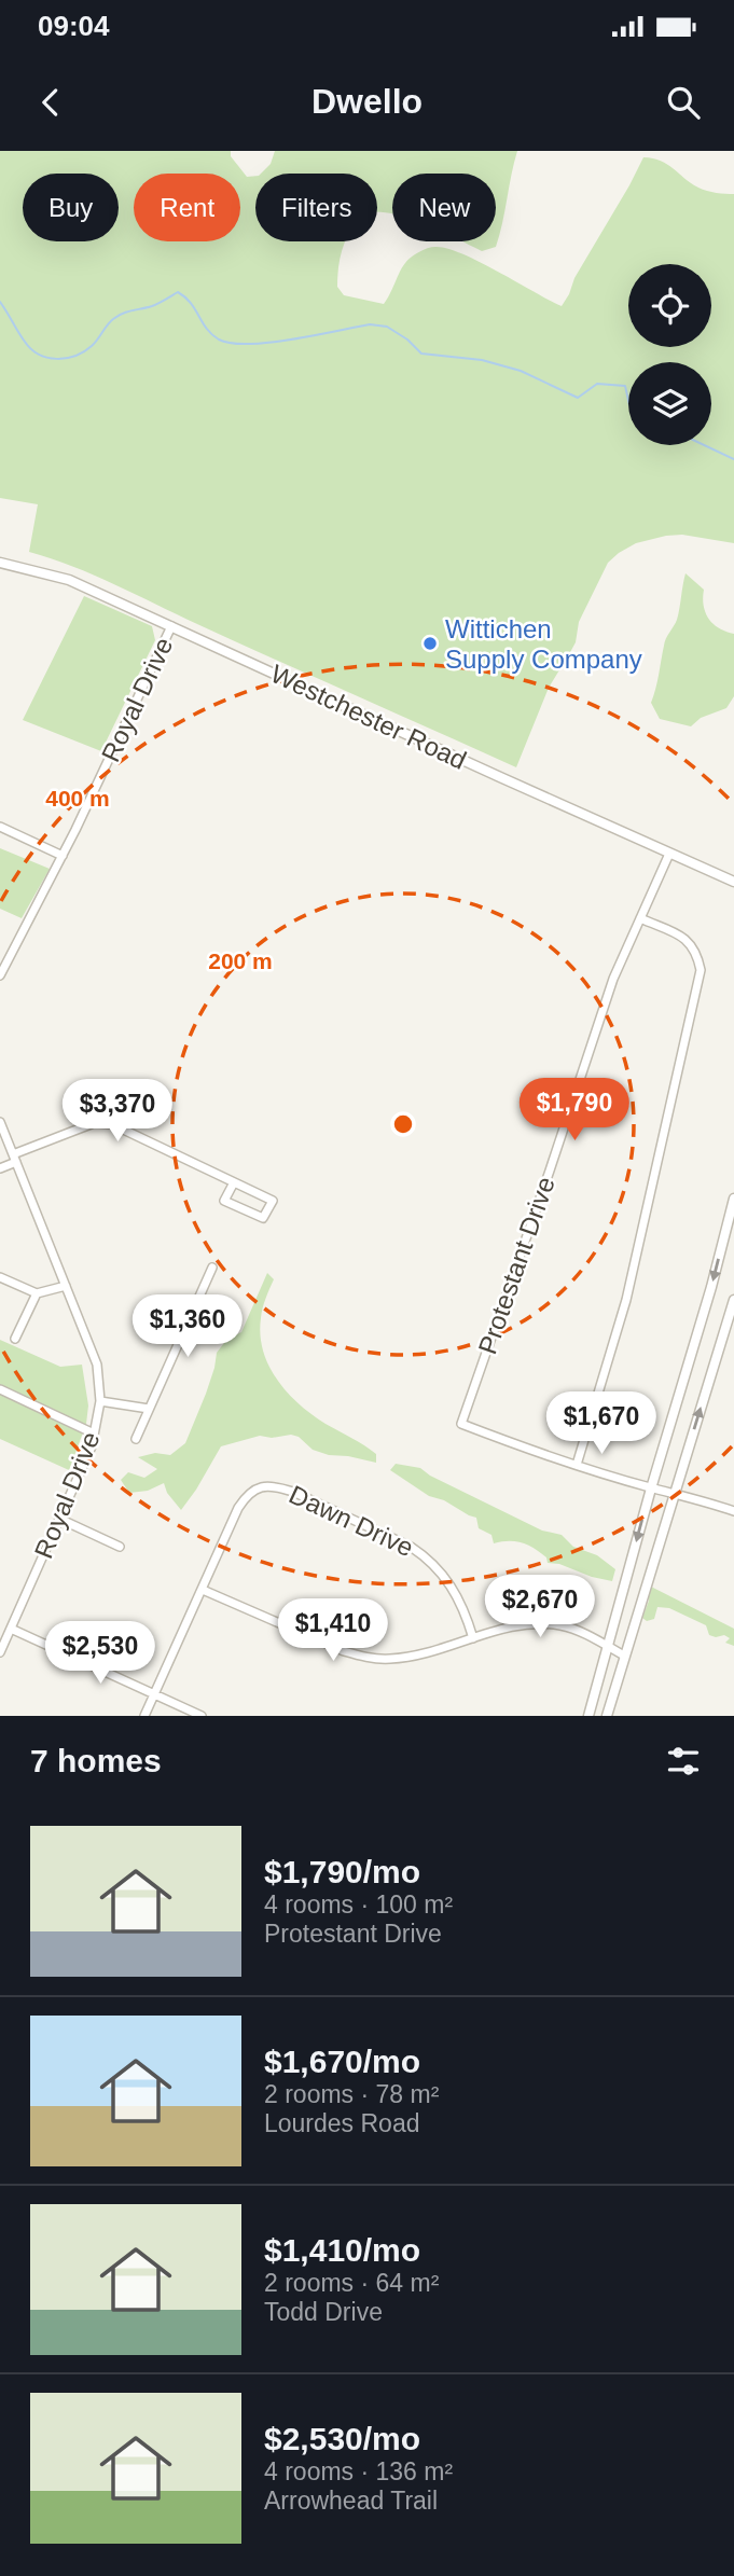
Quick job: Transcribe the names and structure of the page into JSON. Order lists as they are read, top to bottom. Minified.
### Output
{"streets":{"street":["Royal Drive","Westchester Road","Protestant Drive","Dawn Drive"]},"crossings":[["Royal Drive","Westchester Road"],["Westchester Road","Protestant Drive"]],"places":["Wittichen Supply Company"],"page":{"status":"09:04","header":"Dwello","chip":["Buy","Rent","Filters","New"],"price":["$1,790","$3,370","$1,360","$1,670","$2,670","$1,410","$2,530"],"heading":"7 homes","list":[{"name":"$1,790/mo","note":"4 rooms · 100 m² · Protestant Drive"},{"name":"$1,670/mo","note":"2 rooms · 78 m² · Lourdes Road"},{"name":"$1,410/mo","note":"2 rooms · 64 m² · Todd Drive"},{"name":"$2,530/mo","note":"4 rooms · 136 m² · Arrowhead Trail"}]},"rings":["400 m","200 m"]}
